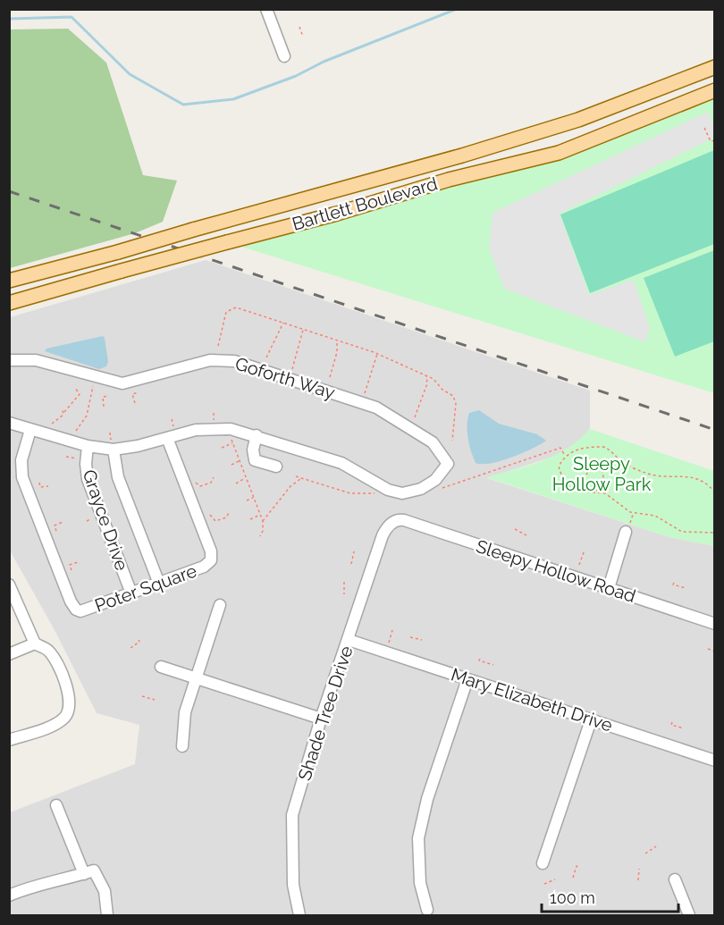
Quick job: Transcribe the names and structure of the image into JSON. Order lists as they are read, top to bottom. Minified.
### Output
{"streets":{"main road":["Bartlett Boulevard"],"street":["Goforth Way","Grayce Drive","Sleepy Hollow Road","Poter Square","Mary Elizabeth Drive","Shade Tree Drive"]},"crossings":[["Grayce Drive","Poter Square"],["Sleepy Hollow Road","Shade Tree Drive"],["Mary Elizabeth Drive","Shade Tree Drive"]],"parks":["Sleepy Hollow Park"],"scale_bar":"100 m"}
